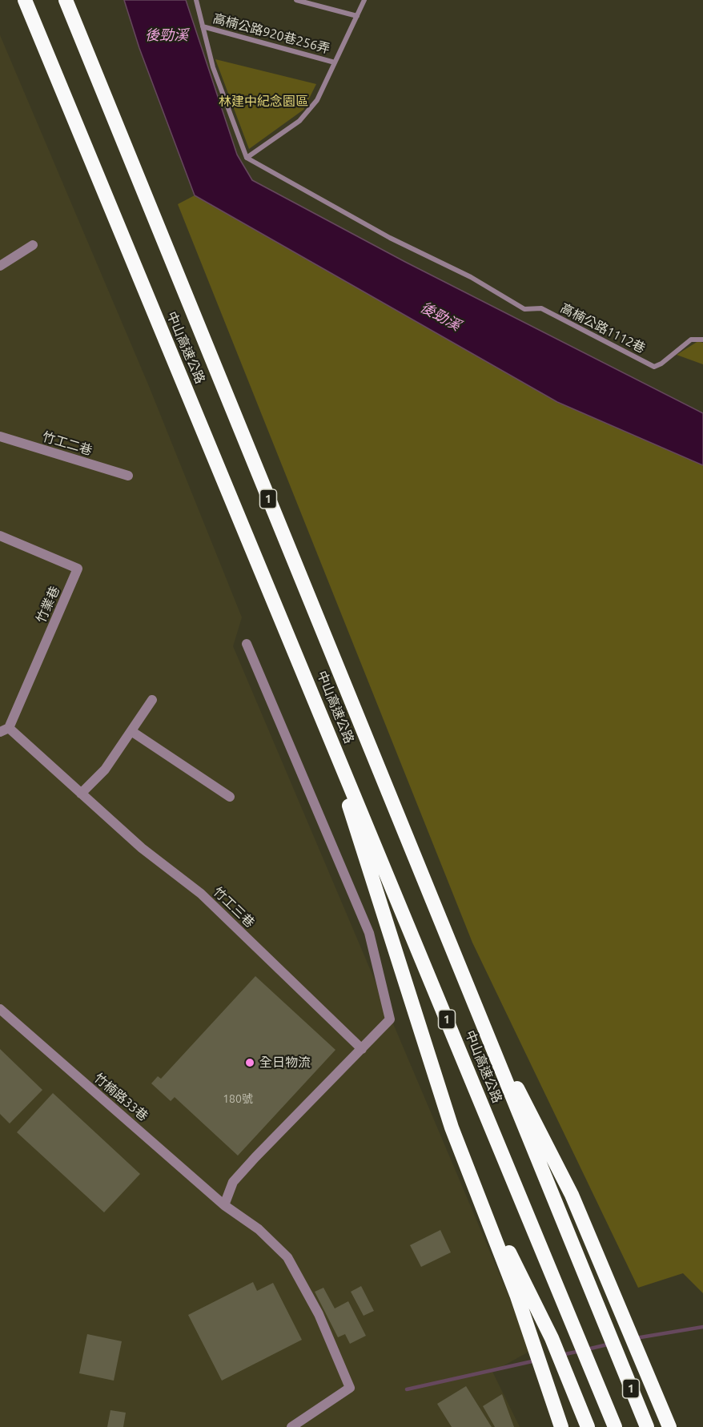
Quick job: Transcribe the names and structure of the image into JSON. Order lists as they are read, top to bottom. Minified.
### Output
{"streets":{"highway":["中山高速公路","1"],"street":["竹工二巷","竹業巷","竹工三巷","竹楠路33巷"],"lane":["高楠公路920巷256弄","高楠公路1112巷"]},"crossings":[["竹業巷","竹工三巷"]],"water":["後勁溪"],"parks":["林建中紀念園區"],"places":["全日物流"],"house_numbers":["180號"]}
